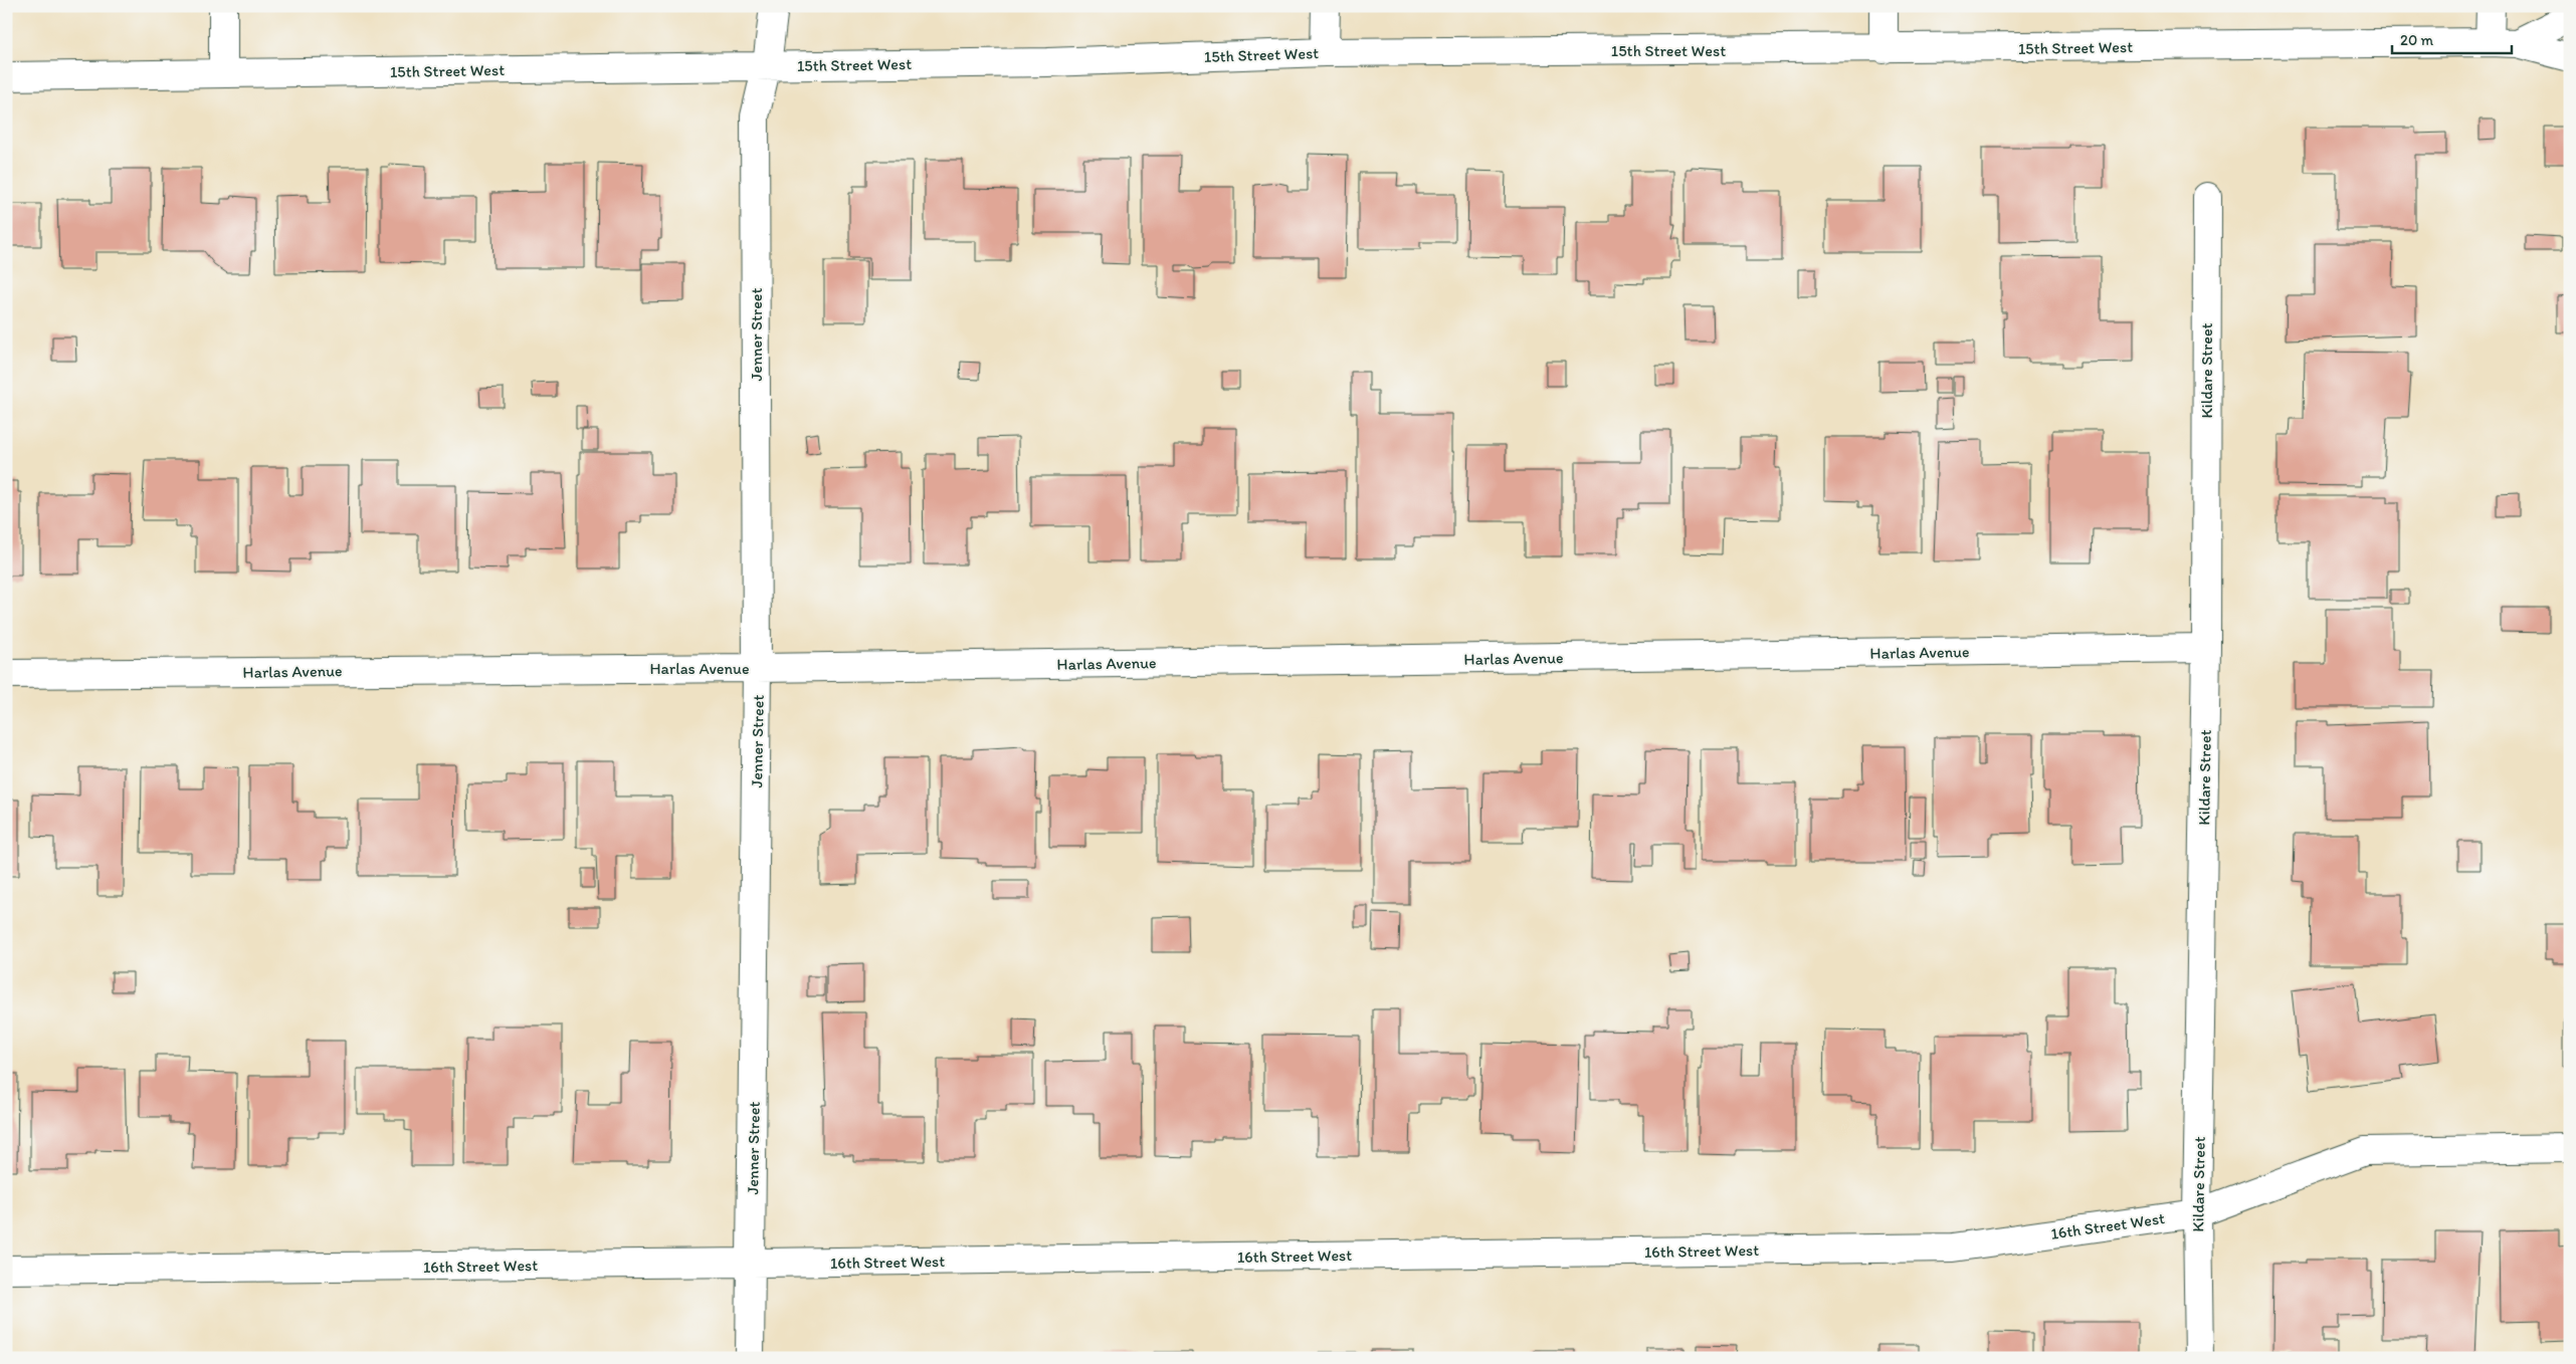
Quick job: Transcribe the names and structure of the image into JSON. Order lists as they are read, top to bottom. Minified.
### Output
{"streets":{"street":["15th Street West","Jenner Street","Kildare Street","Harlas Avenue","16th Street West"]},"crossings":[["15th Street West","Jenner Street"],["Jenner Street","Harlas Avenue"],["Jenner Street","16th Street West"],["Kildare Street","Harlas Avenue"],["Kildare Street","16th Street West"]],"scale_bar":"20 m"}
